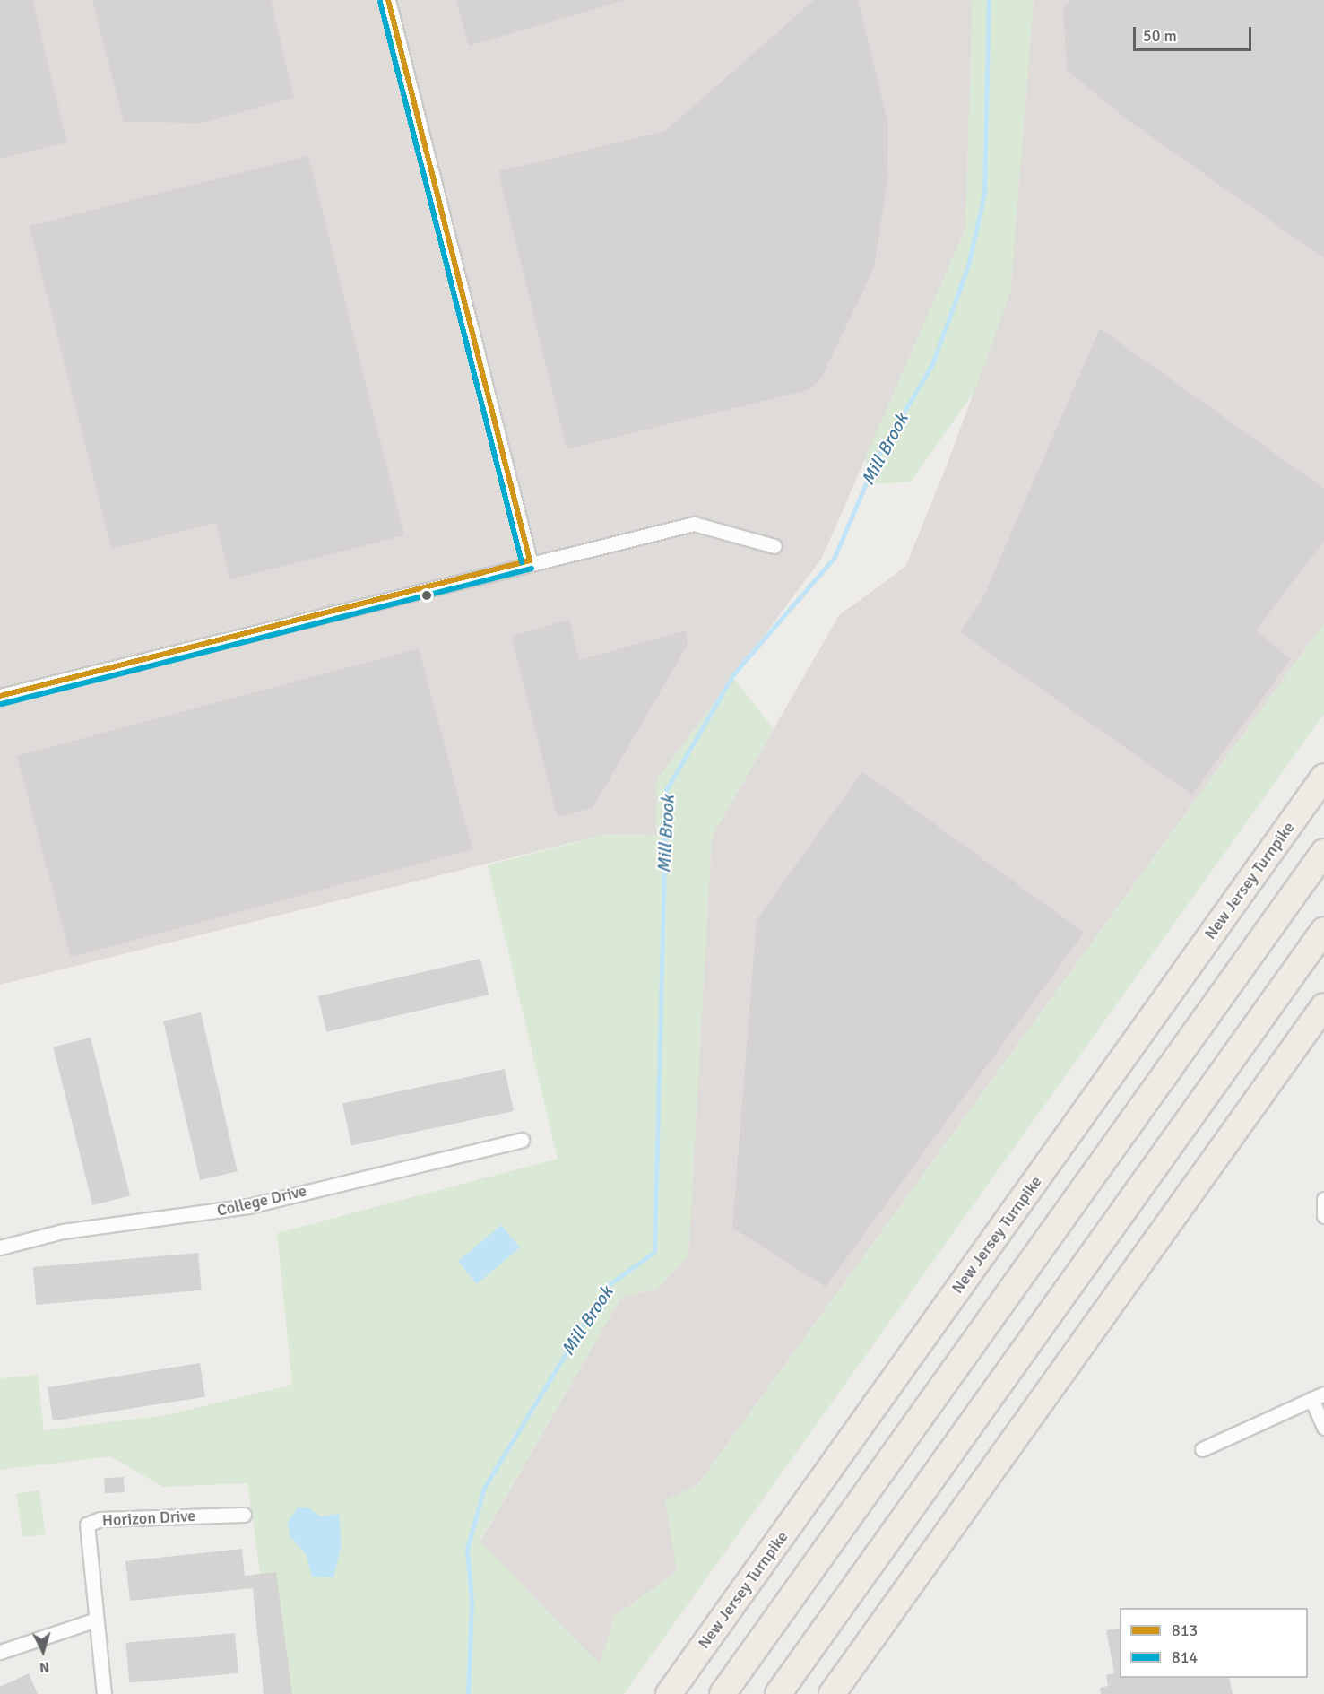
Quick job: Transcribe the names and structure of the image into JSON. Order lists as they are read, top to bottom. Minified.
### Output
{"streets":{"highway":["New Jersey Turnpike"],"street":["College Drive","Horizon Drive"]},"water":["Mill Brook"],"lines":["transit line 813","transit line 814"],"legend":["813","814"],"scale_bar":"50 m","north":"bottom"}
